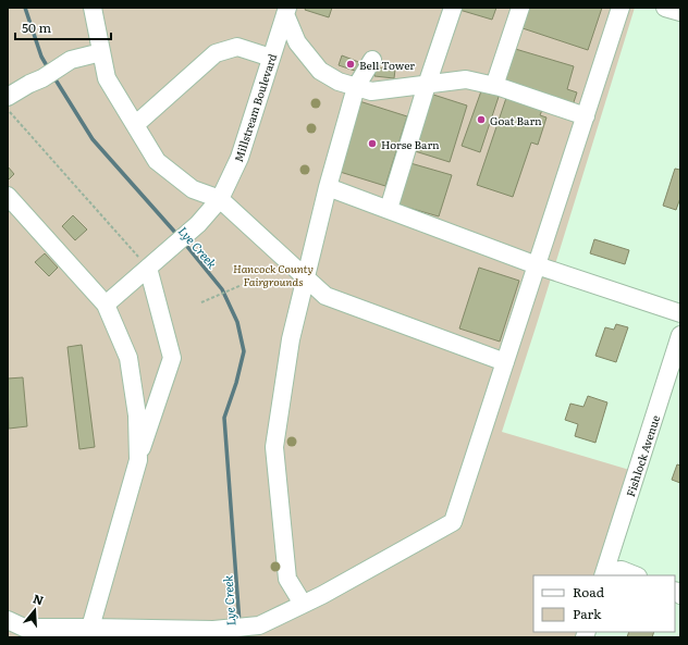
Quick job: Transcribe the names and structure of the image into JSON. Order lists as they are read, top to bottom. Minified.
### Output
{"streets":{"street":["Millstream Boulevard","Fishlock Avenue"]},"water":["Lye Creek"],"parks":["Hancock County Fairgrounds"],"places":["Bell Tower","Goat Barn","Horse Barn"],"legend":["Road","Park"],"scale_bar":"50 m","north":"top"}
